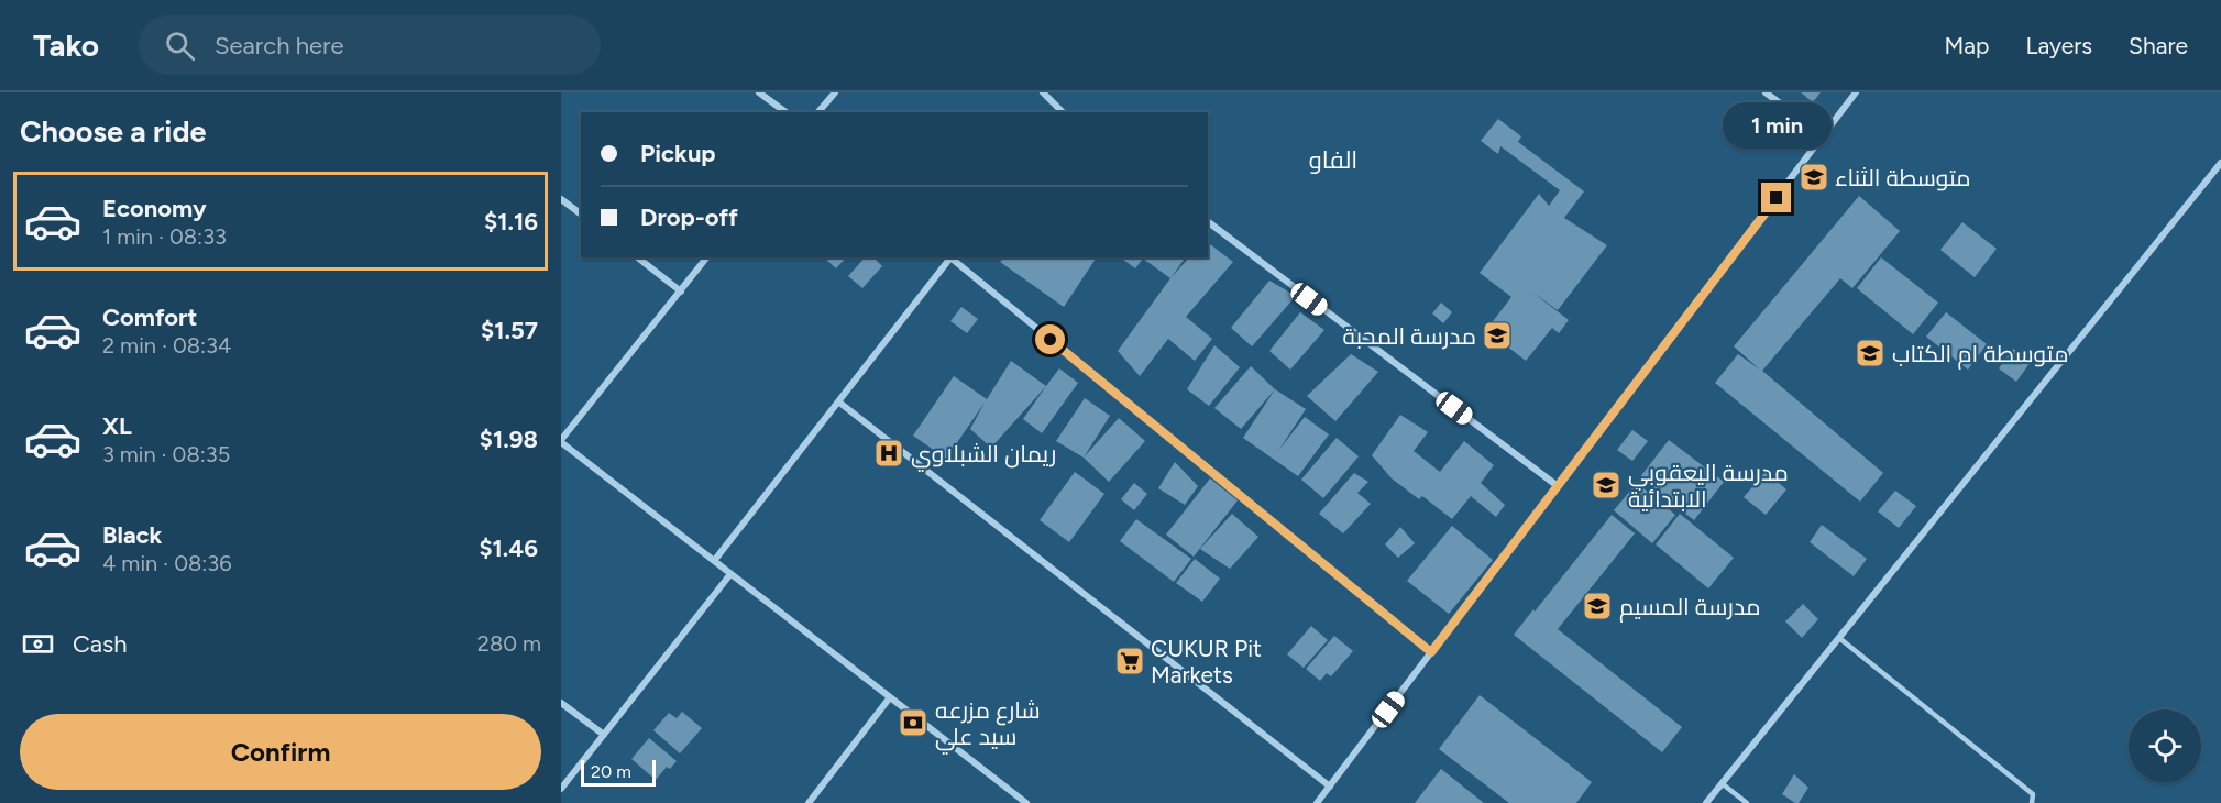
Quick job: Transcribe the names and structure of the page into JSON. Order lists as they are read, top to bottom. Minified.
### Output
{"districts":["الفاو"],"places":{"school or university":["متوسطة الثناء","مدرسة المحبة","متوسطة ام الكتاب","مدرسة اليعقوبي الابتدائية","مدرسة المسيم"],"hospital":["ريمان الشبلاوي"],"supermarket":["CUKUR Pit Markets"],"bank":["شارع مزرعه سيد علي"]},"scale_bar":"20 m","page":{"header":"Tako","search":"Search here","nav":["Map","Layers","Share"],"heading":"Choose a ride","bubble":"1 min","banner":["Pickup","Drop-off"],"list":[{"name":"Economy","note":"1 min · 08:33","value":"$1.16"},{"name":"Comfort","note":"2 min · 08:34","value":"$1.57"},{"name":"XL","note":"3 min · 08:35","value":"$1.98"},{"name":"Black","note":"4 min · 08:36","value":"$1.46"}],"pay":["Cash","280 m"],"buttons":"Confirm","scale":"20 m"}}
